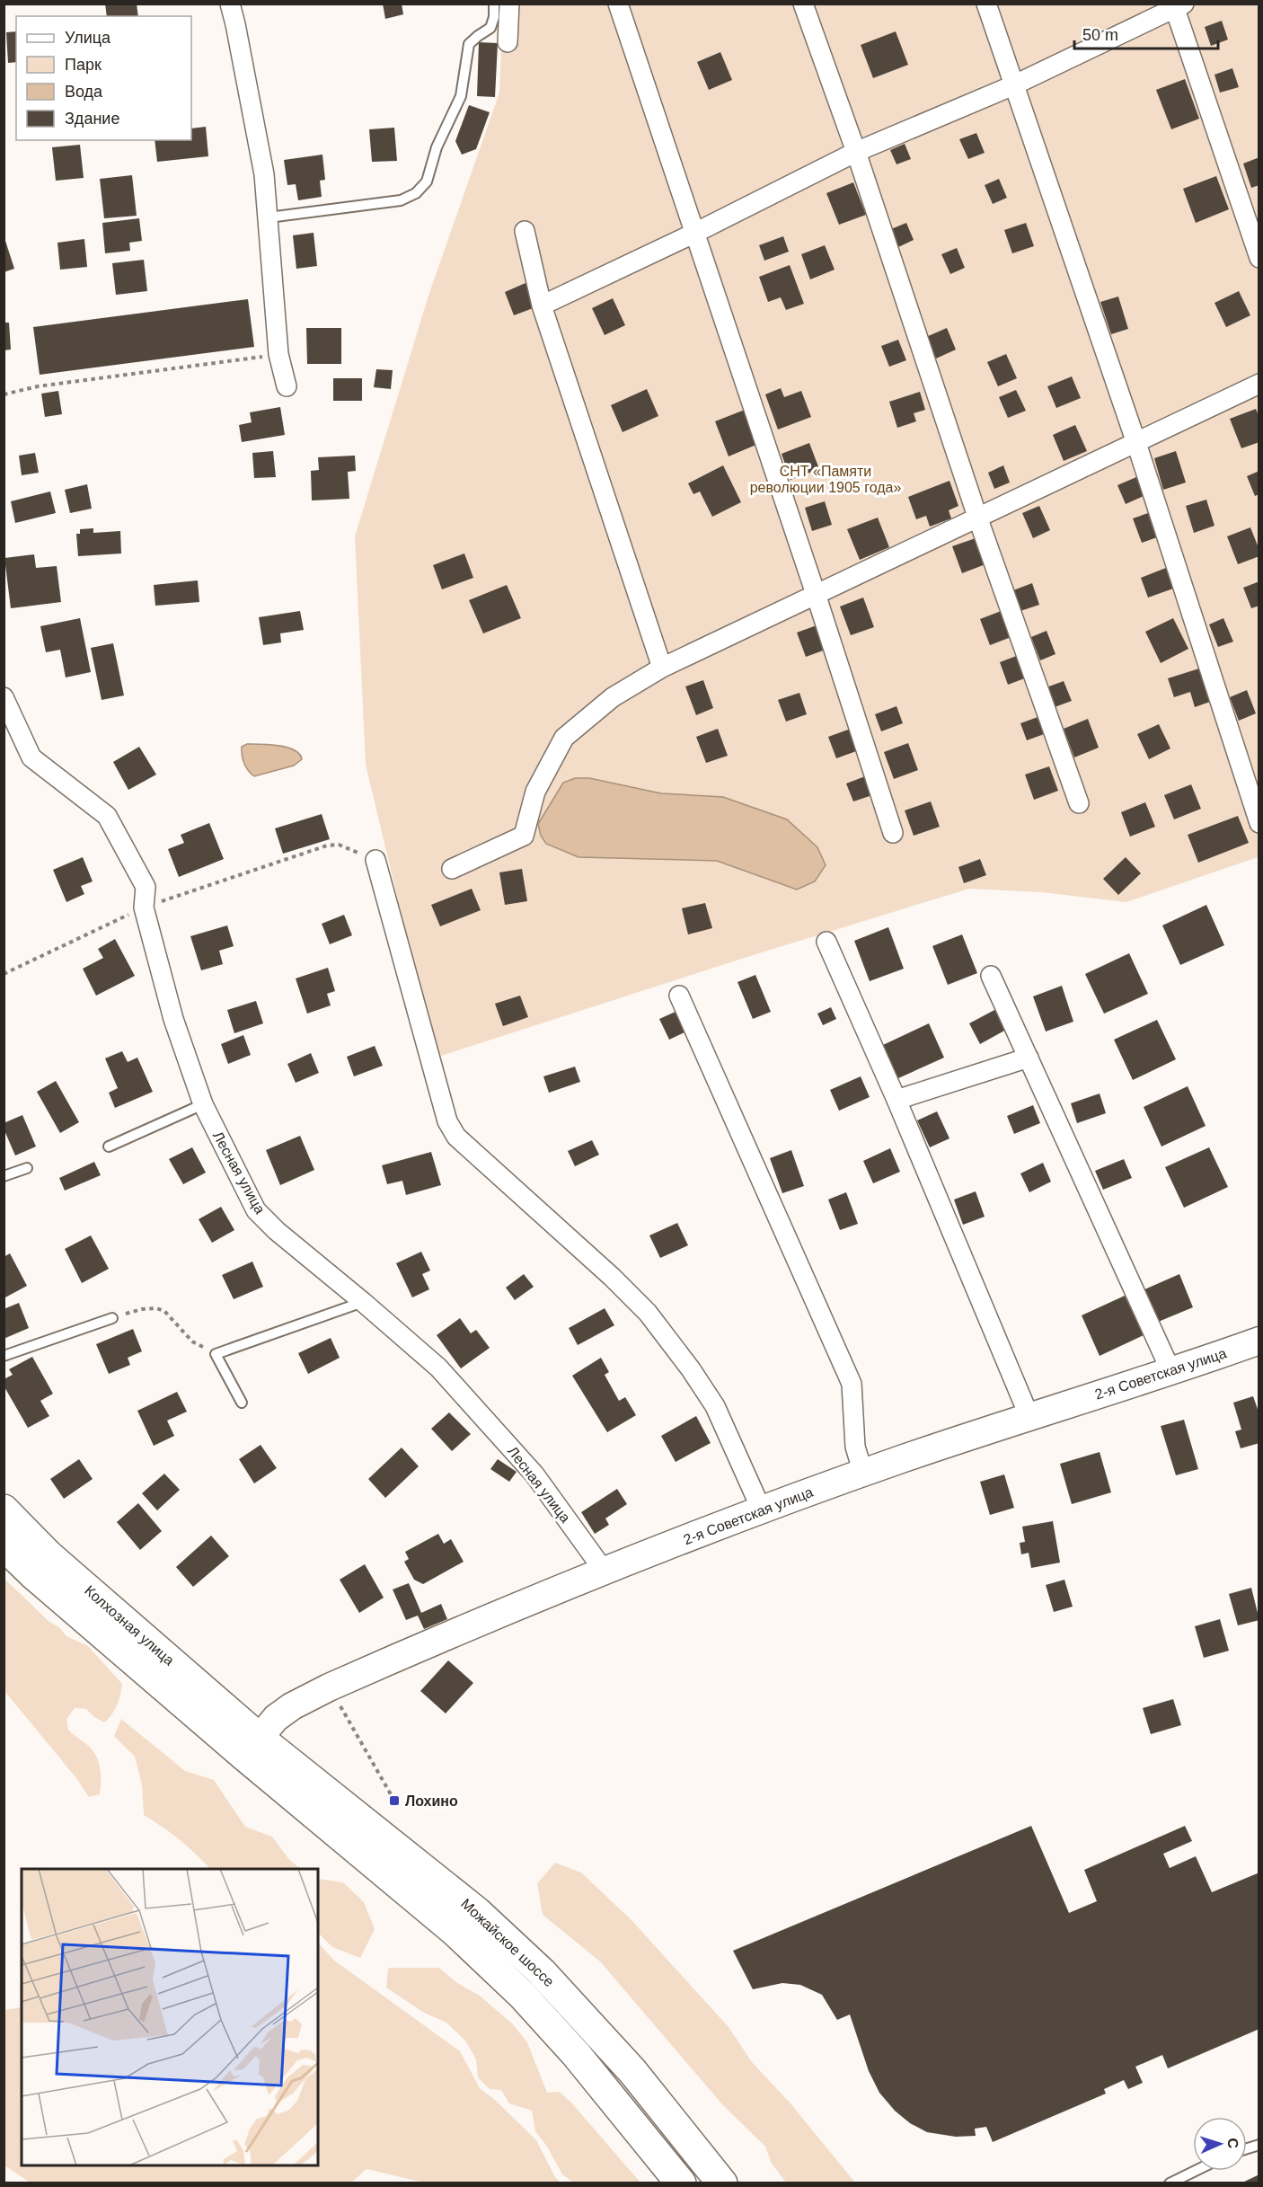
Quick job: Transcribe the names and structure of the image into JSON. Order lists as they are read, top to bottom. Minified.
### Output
{"streets":{"main road":["Колхозная улица","Можайское шоссе"],"street":["Лесная улица","2-я Советская улица"]},"crossings":[["Лесная улица","2-я Советская улица"],["2-я Советская улица","Колхозная улица"],["2-я Советская улица","Можайское шоссе"],["Колхозная улица","Можайское шоссе"]],"parks":["СНТ «Памяти революции 1905 года»"],"places":{"transit":["Лохино"]},"legend":["Улица","Парк","Вода","Здание"],"scale_bar":"50 m","north":"right"}
